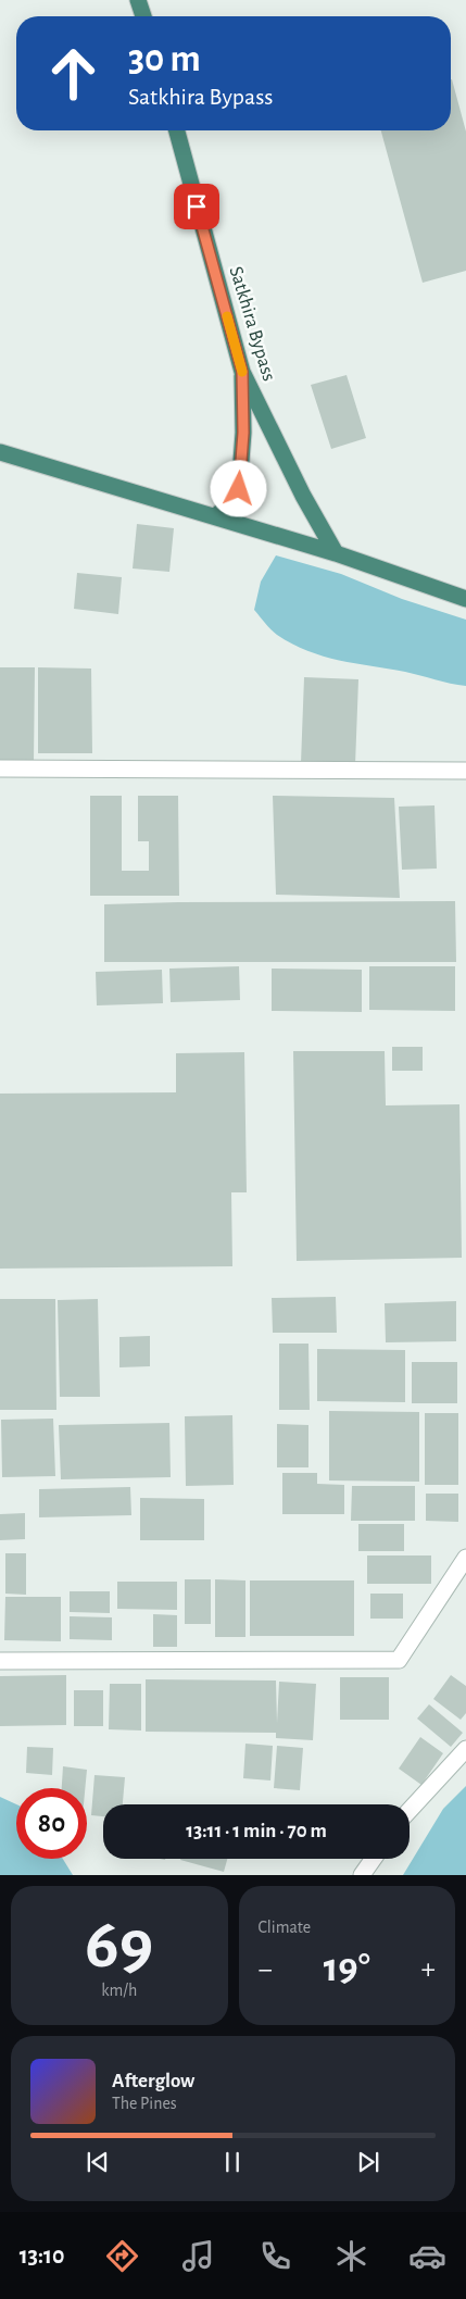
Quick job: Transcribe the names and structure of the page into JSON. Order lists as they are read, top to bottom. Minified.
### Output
{"streets":{"highway":["Satkhira Bypass"]},"page":{"turn":["30 m","Satkhira Bypass"],"limit":"80","trip":"13:11 · 1 min · 70 m","tile":[["69","km/h"],"Climate"],"heat":["−","19°","+"],"song":["Afterglow","The Pines"],"tabs":"13:10"}}
